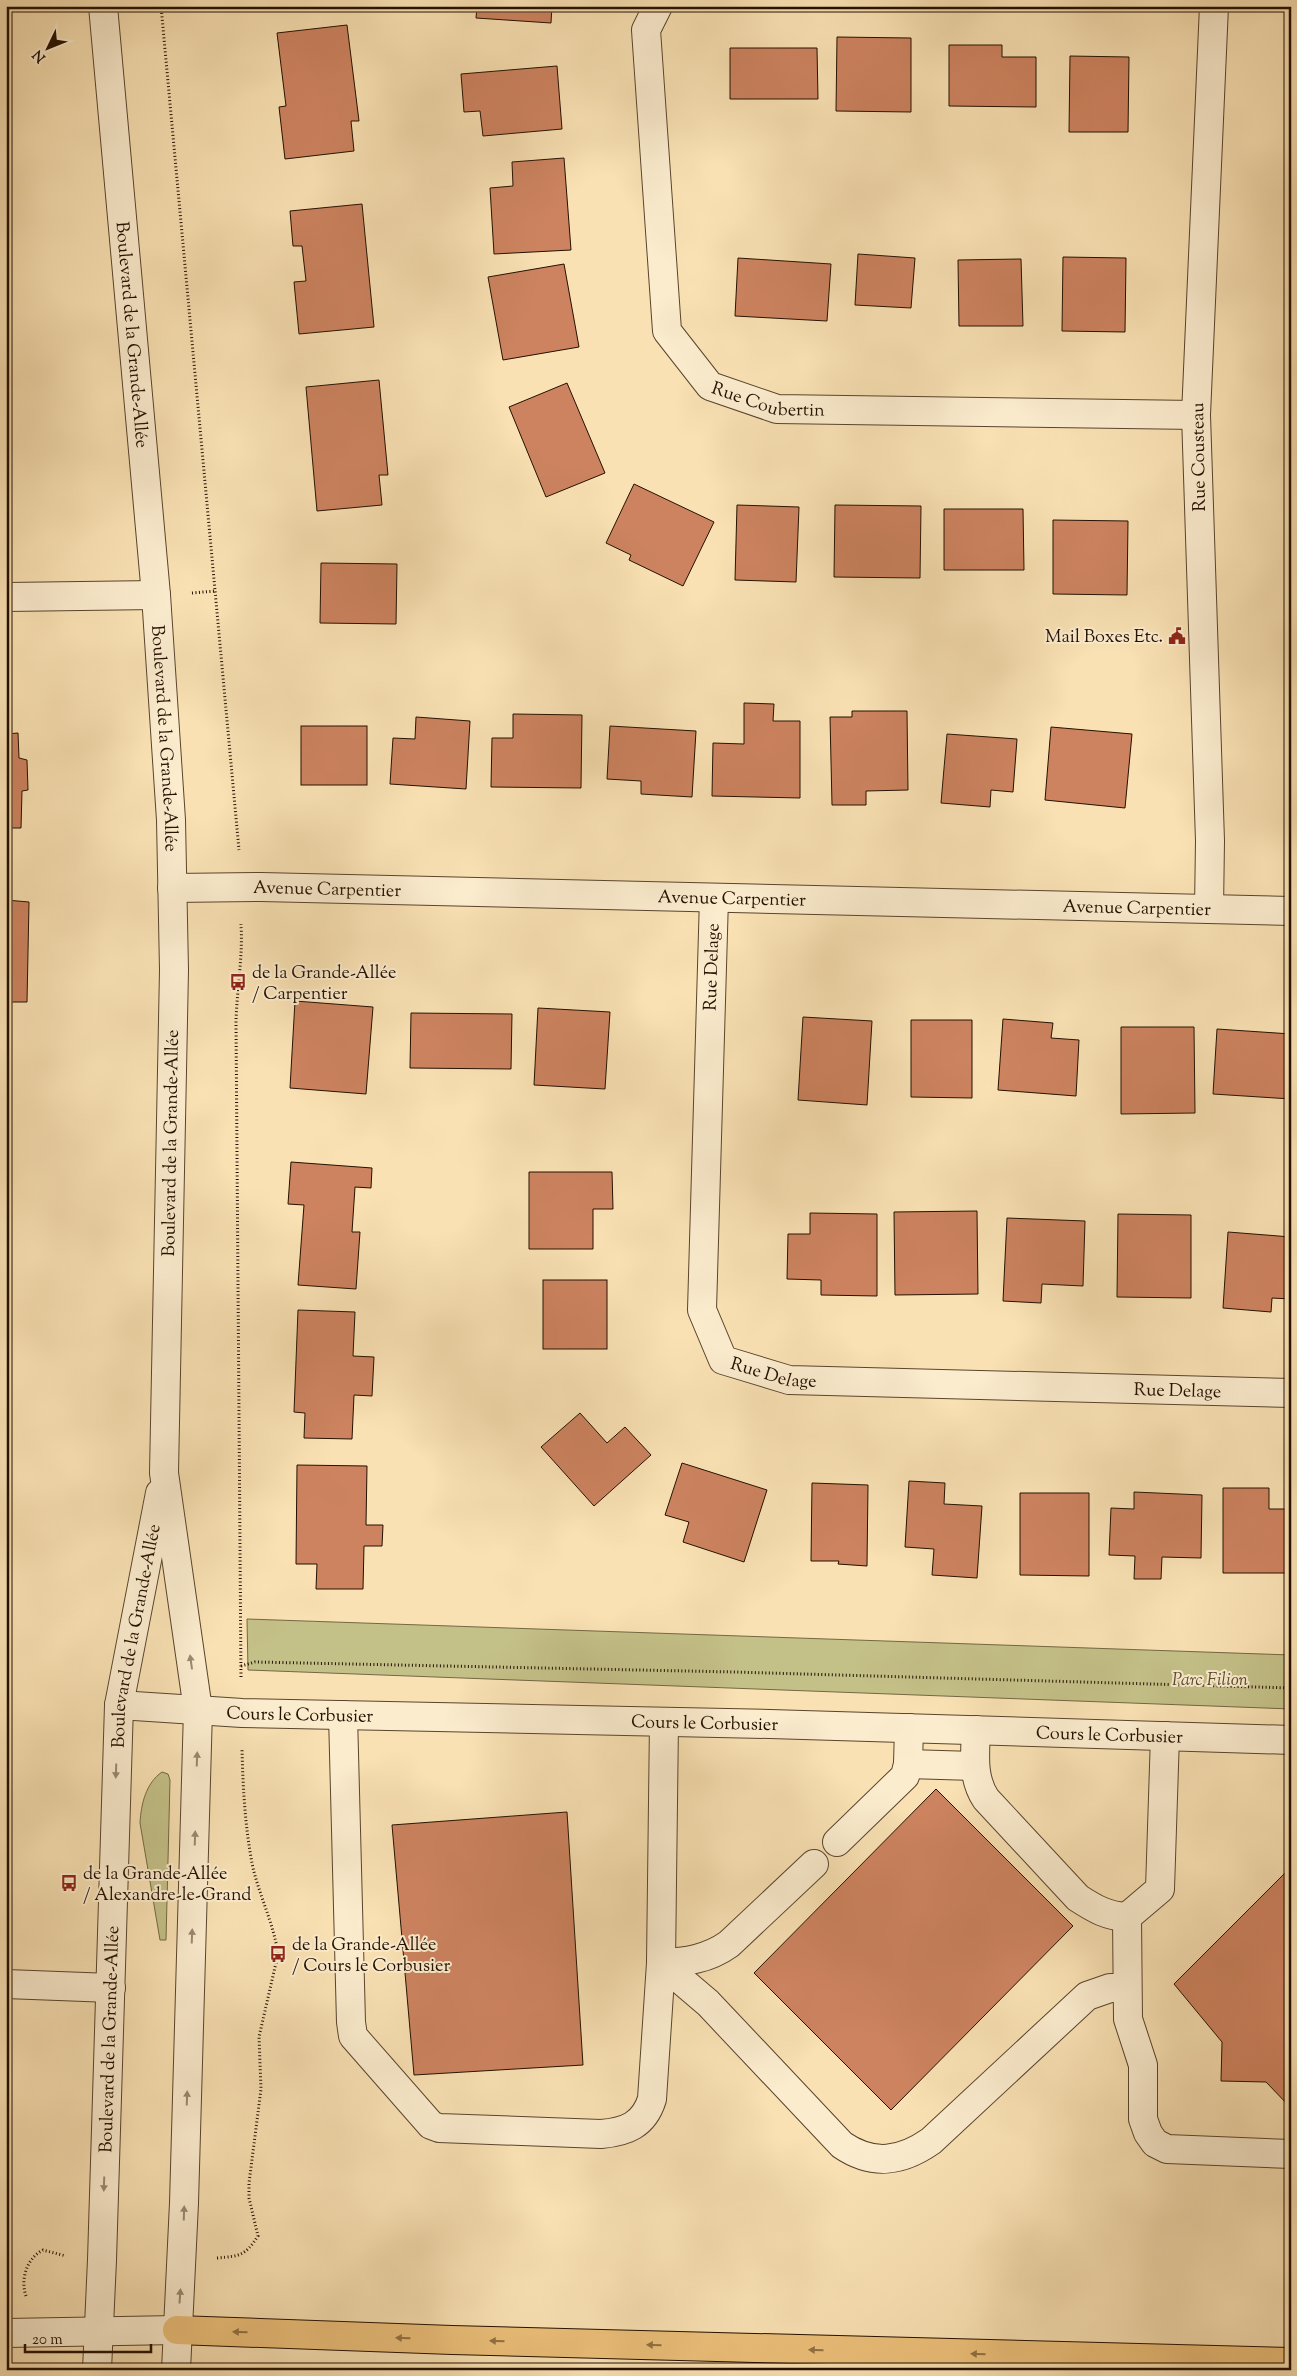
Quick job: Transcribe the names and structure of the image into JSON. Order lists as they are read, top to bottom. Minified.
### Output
{"streets":{"street":["Boulevard de la Grande-Allée","Rue Coubertin","Rue Cousteau","Avenue Carpentier","Rue Delage","Cours le Corbusier"]},"crossings":[["Boulevard de la Grande-Allée","Avenue Carpentier"],["Boulevard de la Grande-Allée","Cours le Corbusier"],["Rue Coubertin","Rue Cousteau"],["Rue Cousteau","Avenue Carpentier"],["Avenue Carpentier","Rue Delage"]],"parks":["Parc Filion"],"places":{"public building":["Mail Boxes Etc."],"bus stop":["de la Grande-Allée / Carpentier","de la Grande-Allée / Alexandre-le-Grand","de la Grande-Allée / Cours le Corbusier"]},"scale_bar":"20 m","north":"bottom left"}
